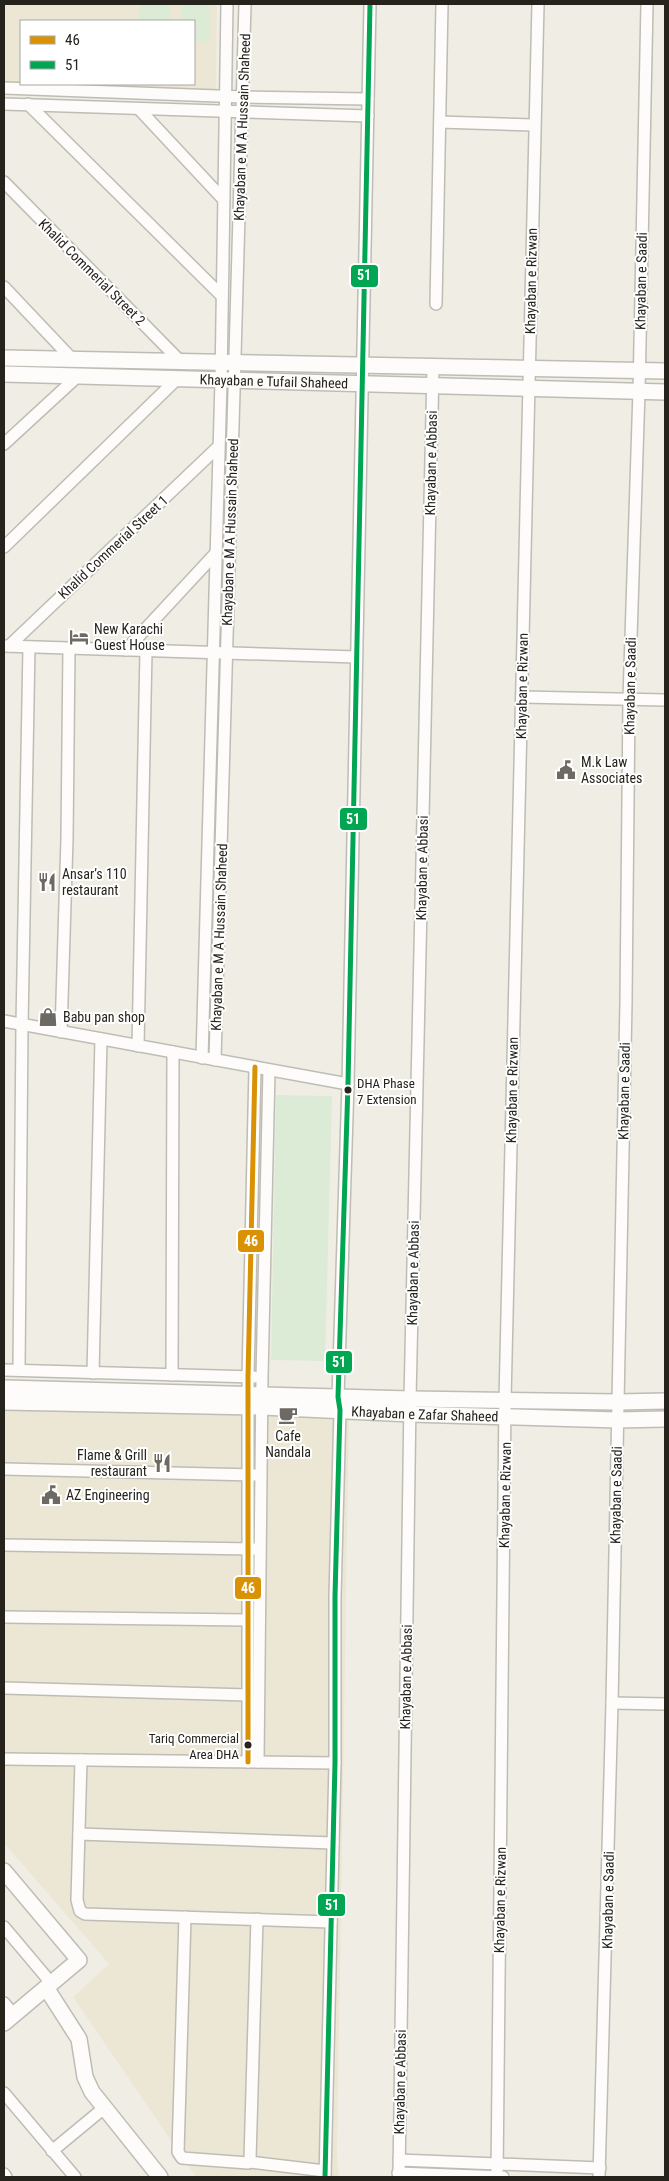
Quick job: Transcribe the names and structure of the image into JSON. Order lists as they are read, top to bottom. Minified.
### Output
{"streets":{"street":["Khayaban e M A Hussain Shaheed","Khalid Commerial Street 2","Khayaban e Rizwan","Khayaban e Saadi","Khayaban e Tufail Shaheed","Khayaban e Abbasi","Khalid Commerial Street 1","Khayaban e Zafar Shaheed"]},"crossings":[["Khayaban e M A Hussain Shaheed","Khayaban e Tufail Shaheed"],["Khayaban e M A Hussain Shaheed","Khalid Commerial Street 1"],["Khalid Commerial Street 2","Khayaban e Tufail Shaheed"],["Khayaban e Rizwan","Khayaban e Tufail Shaheed"],["Khayaban e Rizwan","Khayaban e Zafar Shaheed"],["Khayaban e Saadi","Khayaban e Tufail Shaheed"],["Khayaban e Saadi","Khayaban e Zafar Shaheed"],["Khayaban e Tufail Shaheed","Khayaban e Abbasi"],["Khayaban e Abbasi","Khayaban e Zafar Shaheed"]],"places":{"hotel":["New Karachi Guest House"],"public building":["M.k Law Associates","AZ Engineering"],"restaurant":["Ansar’s 110 restaurant","Flame & Grill restaurant"],"shop":["Babu pan shop"],"other":["DHA Phase 7 Extension","Tariq Commercial Area DHA"],"cafe":["Cafe Nandala"]},"lines":["transit line 51","transit line 46"],"legend":["46","51"]}
